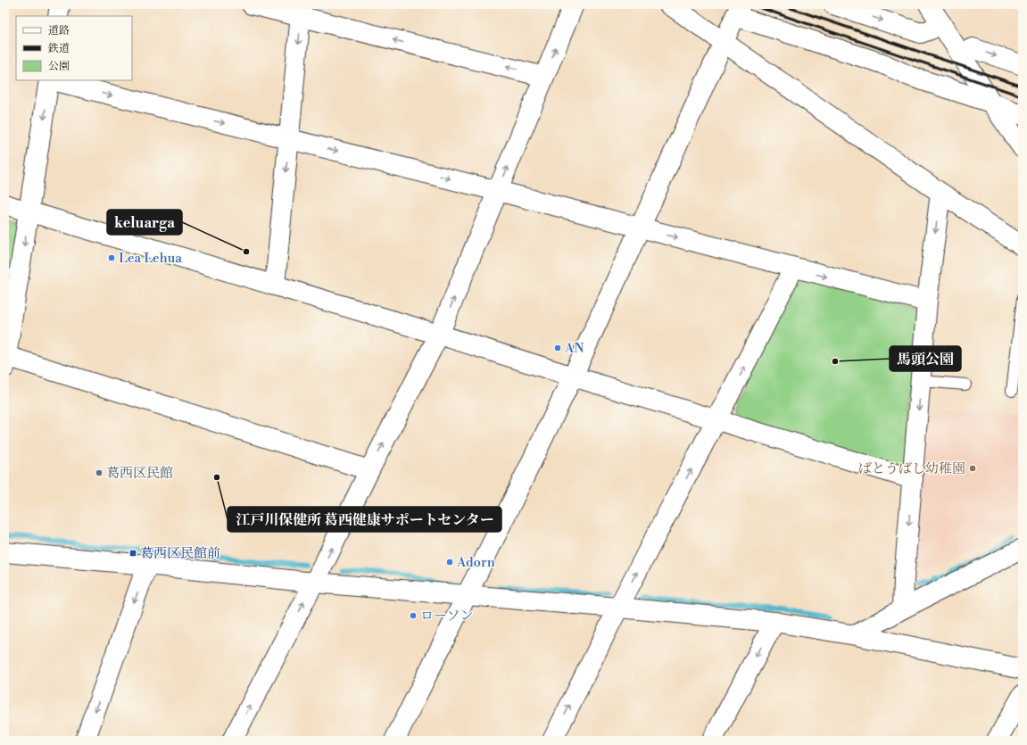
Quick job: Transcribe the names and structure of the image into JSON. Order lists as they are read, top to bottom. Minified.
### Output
{"places":{"other":["keluarga","Lea Lehua","AN","馬頭公園","ばとうばし幼稚園","葛西区民館","江戸川保健所 葛西健康サポートセンター","Adorn","ローソン"],"transit":["葛西区民館前"]},"legend":["道路","鉄道","公園"]}
